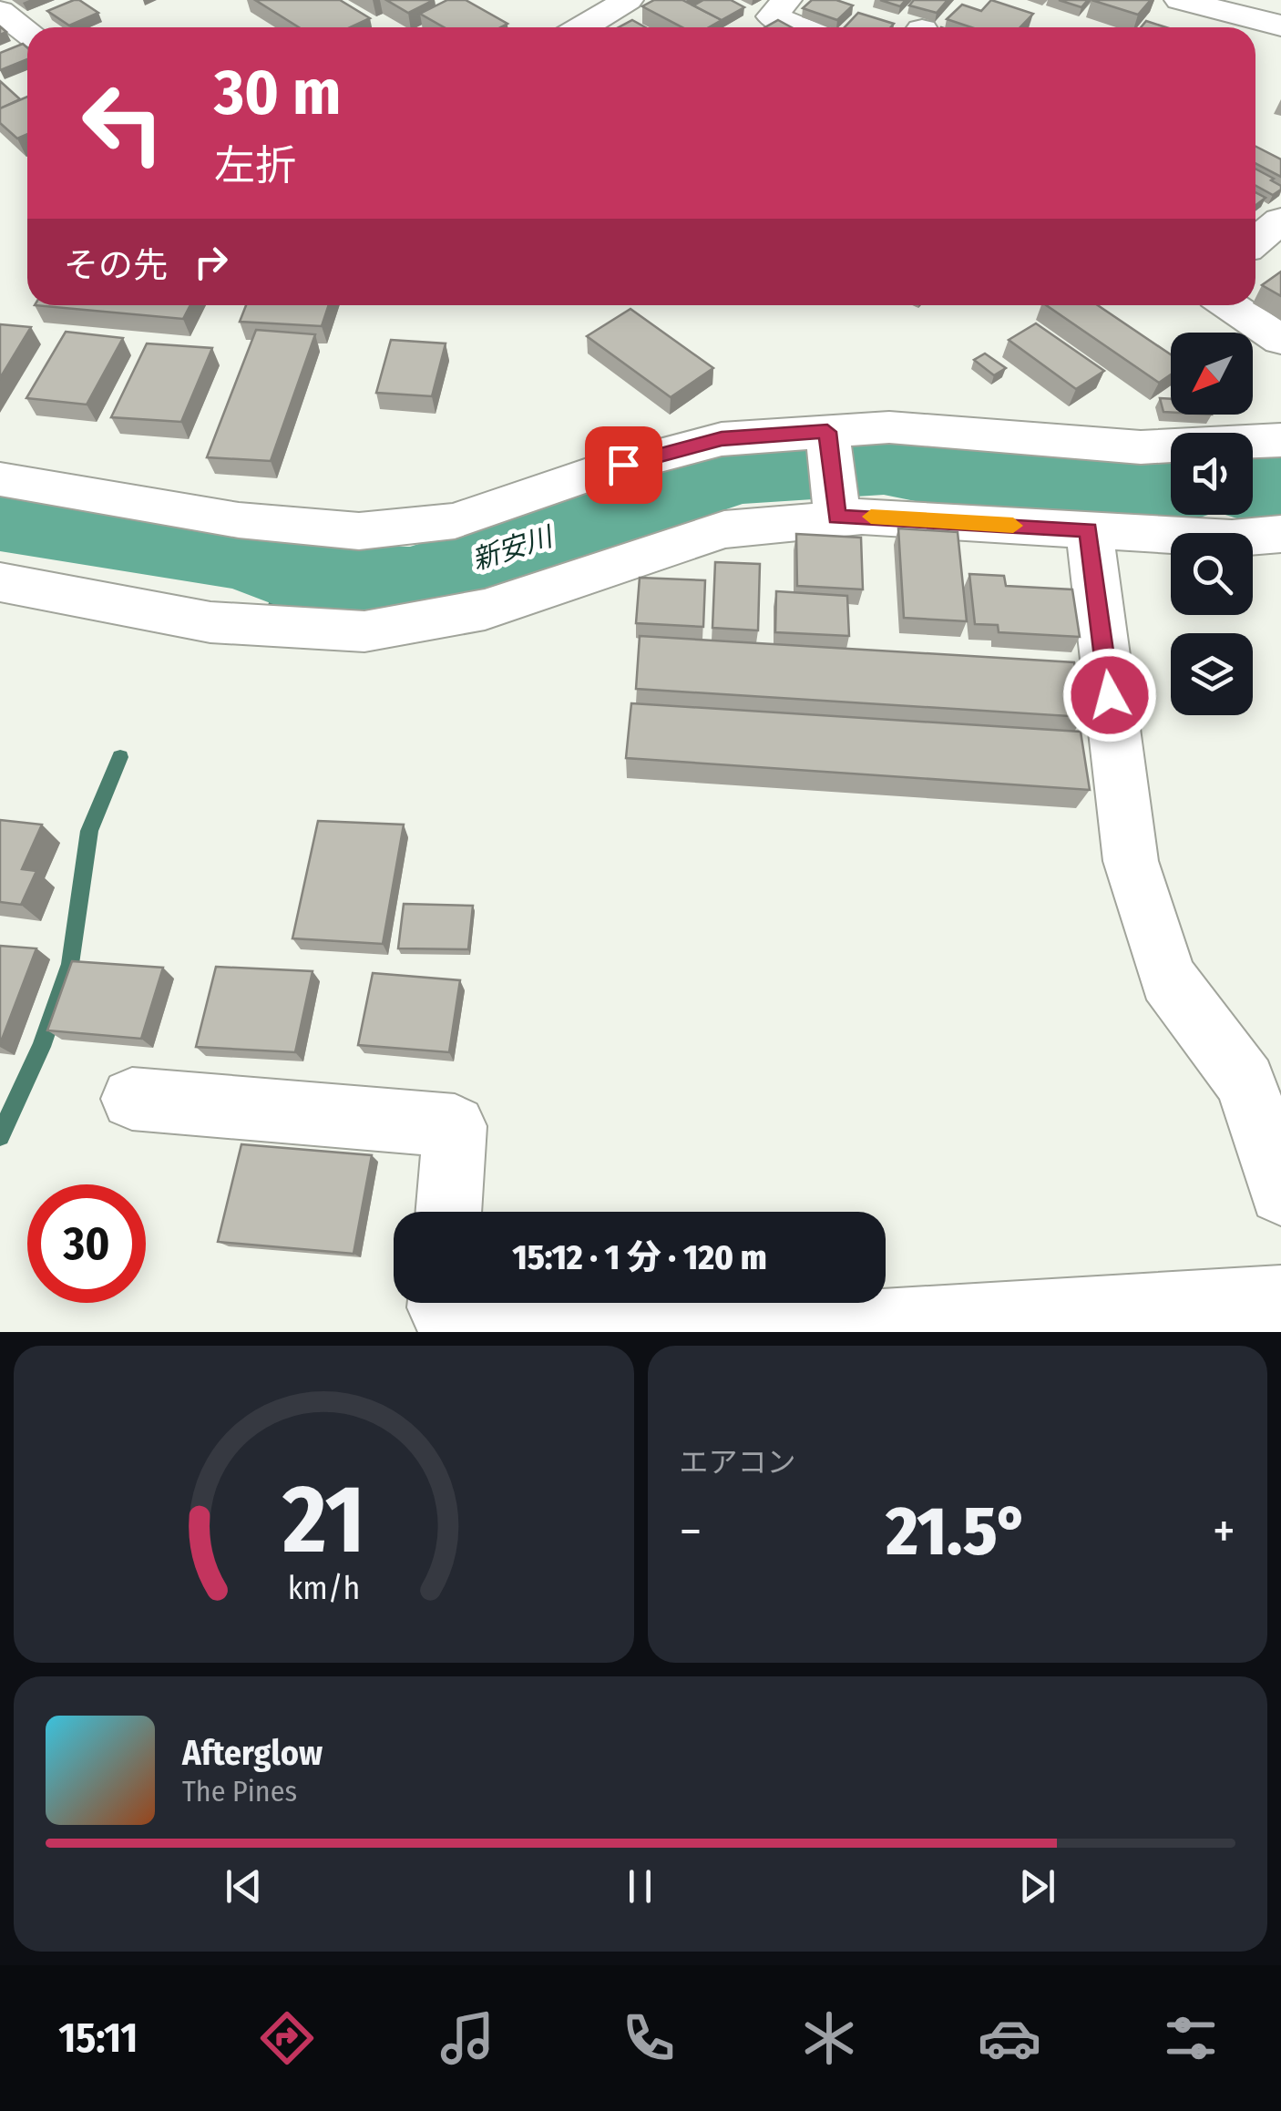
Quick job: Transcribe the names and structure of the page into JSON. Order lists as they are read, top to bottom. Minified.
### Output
{"water":["新安川"],"north":"bottom left","page":{"turn":["30 m","左折"],"then":"その先","limit":"30","trip":"15:12 · 1 分 · 120 m","tile":"エアコン","heat":["−","21.5°","+"],"song":["Afterglow","The Pines"],"tabs":"15:11","gauge":["21","km/h"]}}
